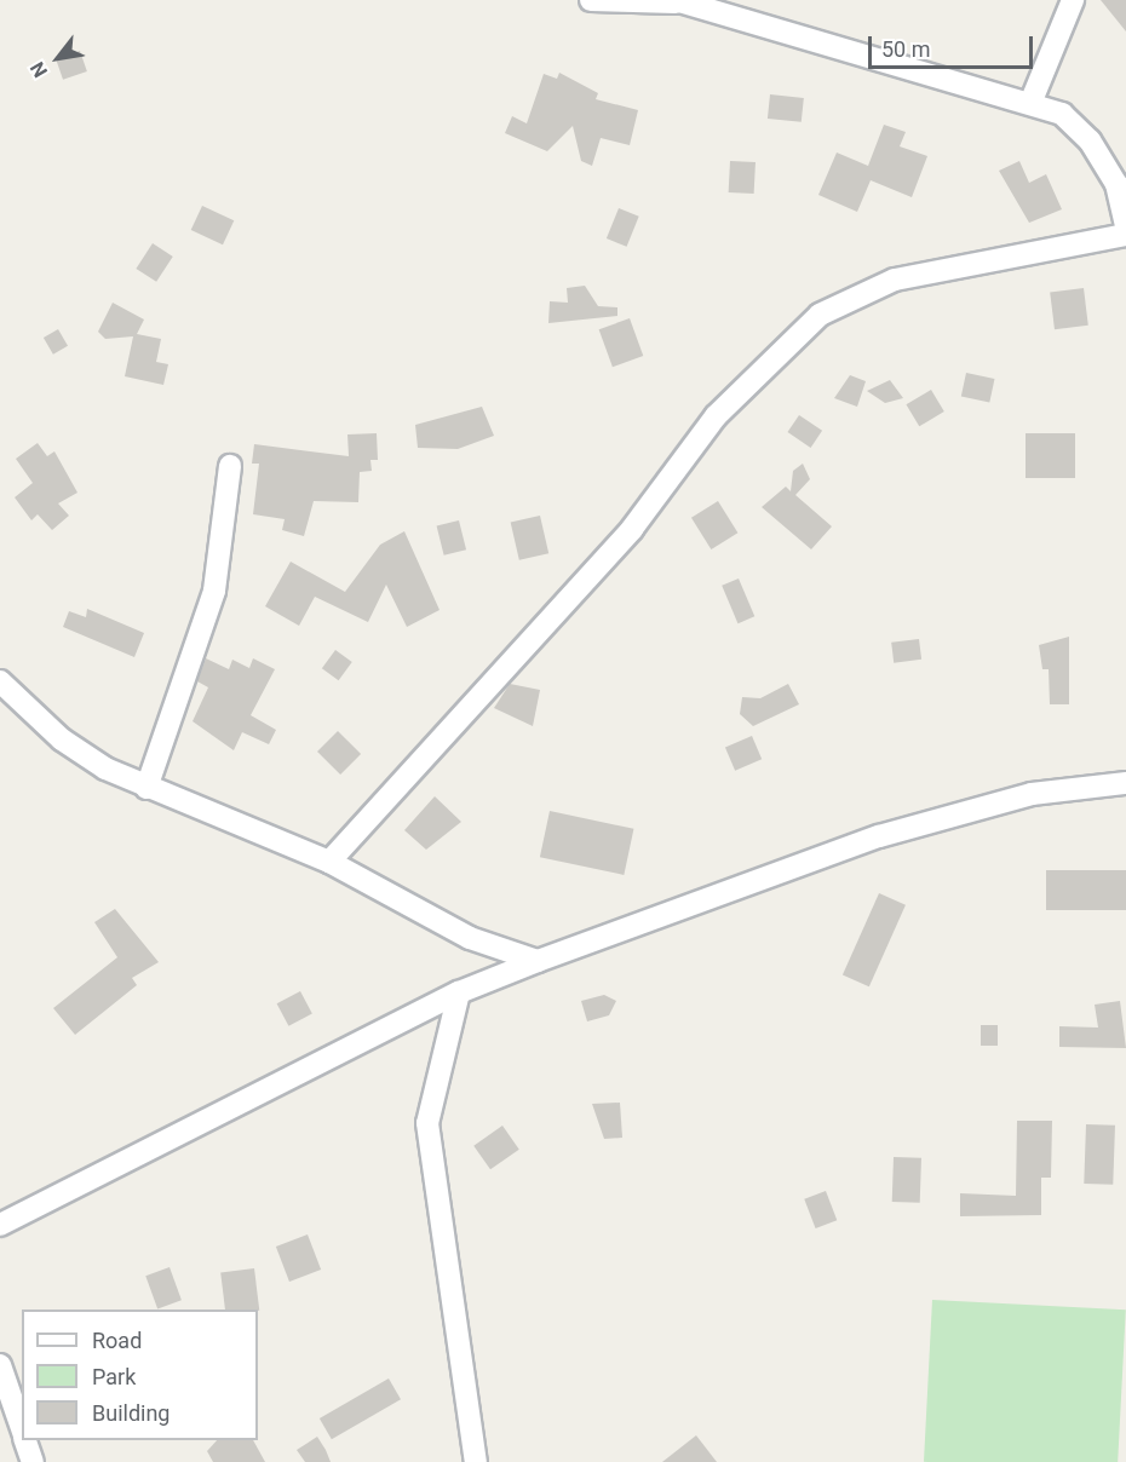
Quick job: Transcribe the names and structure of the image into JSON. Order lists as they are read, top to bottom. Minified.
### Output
{"legend":["Road","Park","Building"],"scale_bar":"50 m","north":"bottom left"}
